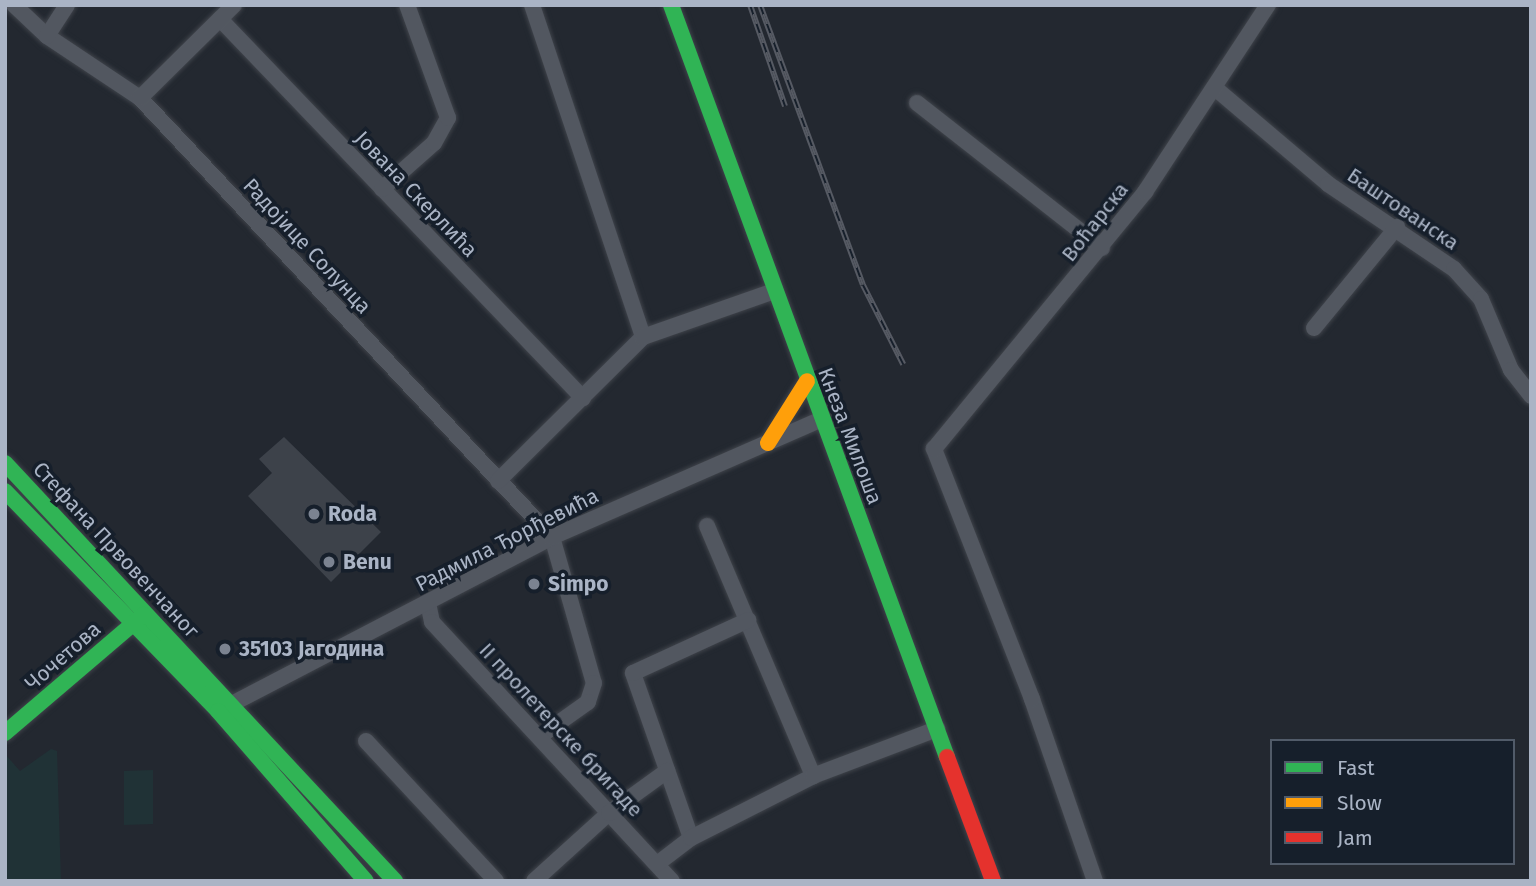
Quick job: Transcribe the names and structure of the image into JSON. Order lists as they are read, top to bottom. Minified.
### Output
{"streets":{"street":["Јована Скерлића","Баштованска","Воћарска","Радојице Солунца","Кнеза Милоша","Радмила Ђорђевића","Стефана Првовенчаног","Чочетова","II пролетерске бригаде"]},"crossings":[["Баштованска","Воћарска"],["Радојице Солунца","Радмила Ђорђевића"],["Кнеза Милоша","Радмила Ђорђевића"],["Радмила Ђорђевића","Стефана Првовенчаног"],["Радмила Ђорђевића","II пролетерске бригаде"],["Стефана Првовенчаног","Чочетова"]],"places":["Roda","Benu","Simpo","35103 Јагодина"],"legend":["Fast","Slow","Jam"]}
